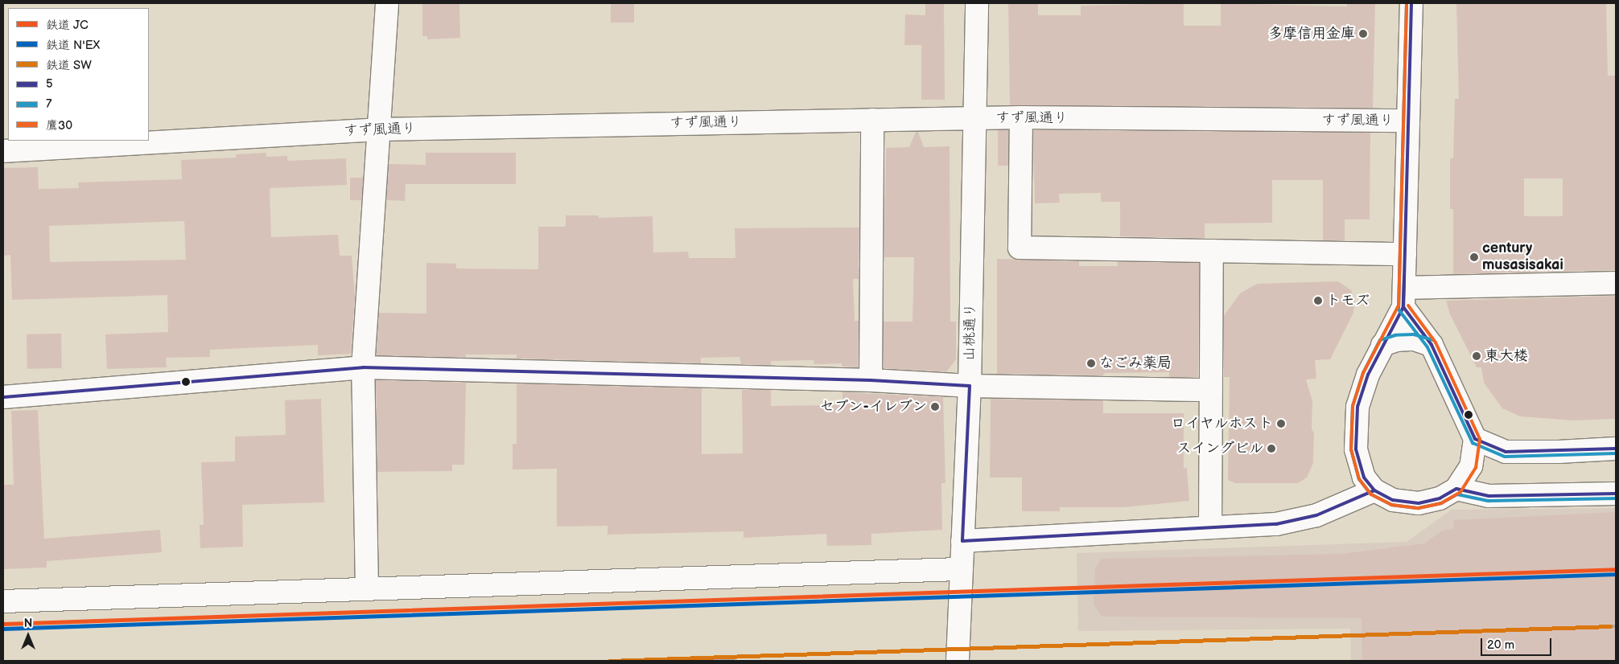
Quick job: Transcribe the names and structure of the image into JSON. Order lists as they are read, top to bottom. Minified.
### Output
{"streets":{"street":["すず風通り","山桃通り"]},"crossings":[["すず風通り","山桃通り"]],"places":["多摩信用金庫","century musasisakai","トモズ","東大楼","なごみ薬局","セブン-イレブン","ロイヤルホスト","スイングビル"],"lines":["transit line 5","transit line 7","transit line 鷹30","rail line JC","rail line N'EX","rail line SW"],"legend":["鉄道 JC","鉄道 N'EX","鉄道 SW","5","7","鷹30"],"scale_bar":"20 m","north":"top"}
